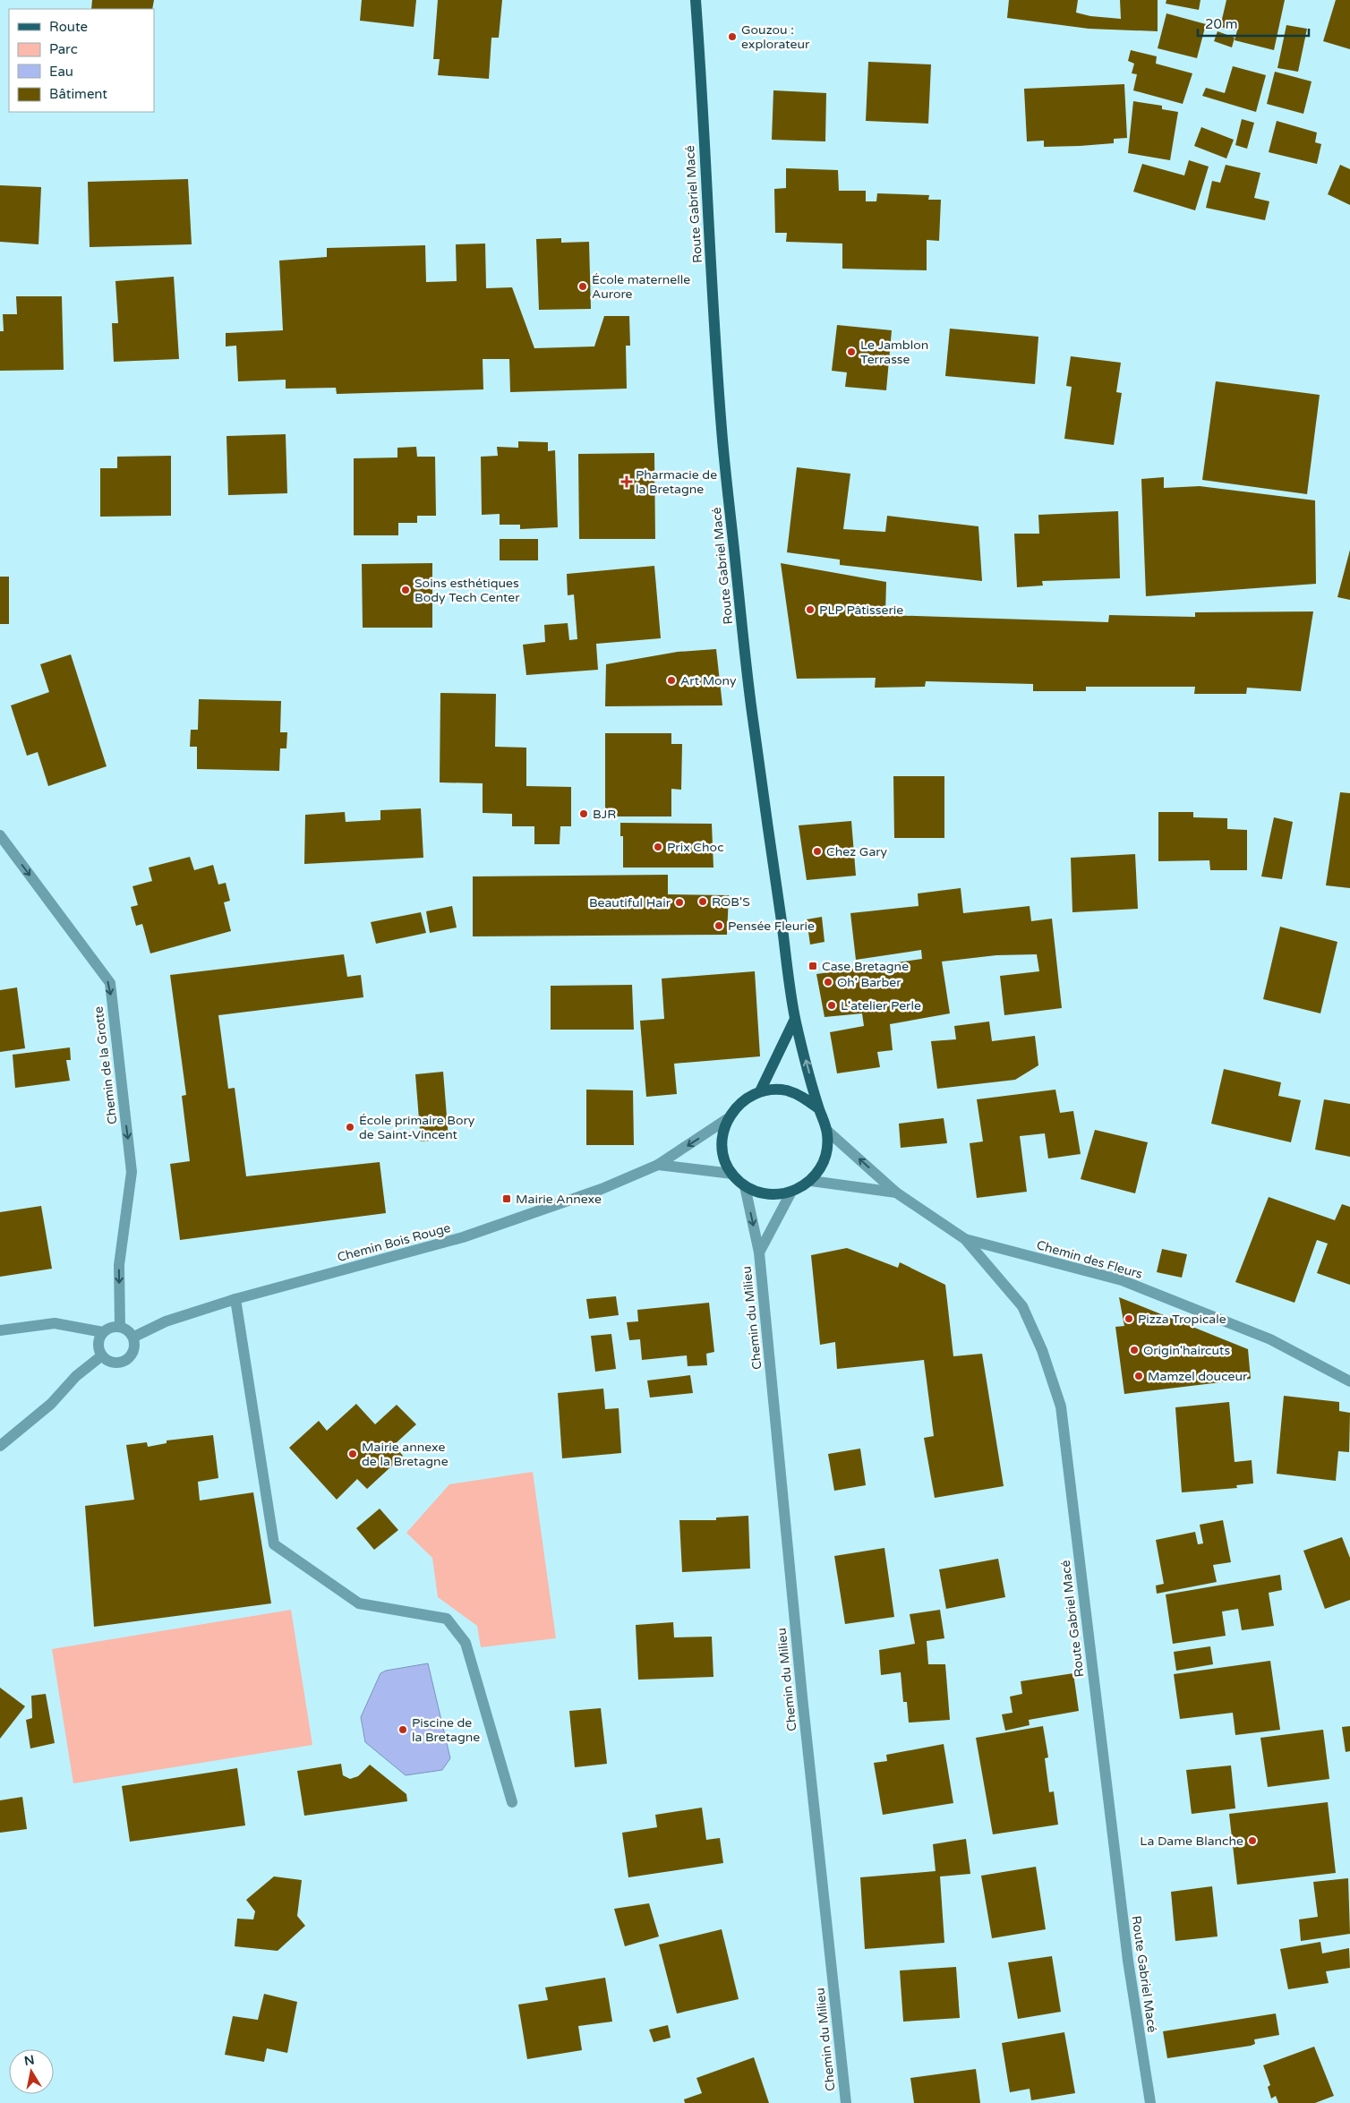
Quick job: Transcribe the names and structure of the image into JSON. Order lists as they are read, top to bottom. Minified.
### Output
{"streets":{"main road":["Route Gabriel Macé"],"street":["Chemin de la Grotte","Chemin Bois Rouge","Chemin des Fleurs","Chemin du Milieu"]},"crossings":[["Route Gabriel Macé","Chemin Bois Rouge"],["Route Gabriel Macé","Chemin des Fleurs"],["Route Gabriel Macé","Chemin du Milieu"],["Chemin de la Grotte","Chemin Bois Rouge"],["Chemin Bois Rouge","Chemin du Milieu"]],"one_way":["Chemin de la Grotte"],"places":{"other":["Gouzou : explorateur","École maternelle Aurore","Le Jamblon Terrasse","Soins esthétiques Body Tech Center","PLP Pâtisserie","Art Mony","BJR","Prix Choc","Chez Gary","ROB'S","Beautiful Hair","Pensée Fleurie","Oh' Barber","L'atelier Perle","École primaire Bory de Saint-Vincent","Pizza Tropicale","Origin'haircuts","Mamzel douceur","Mairie annexe de la Bretagne","Piscine de la Bretagne","La Dame Blanche"],"health":["Pharmacie de la Bretagne"],"transit":["Case Bretagne","Mairie Annexe"]},"legend":["Route","Parc","Eau","Bâtiment"],"scale_bar":"20 m","north":"top"}
